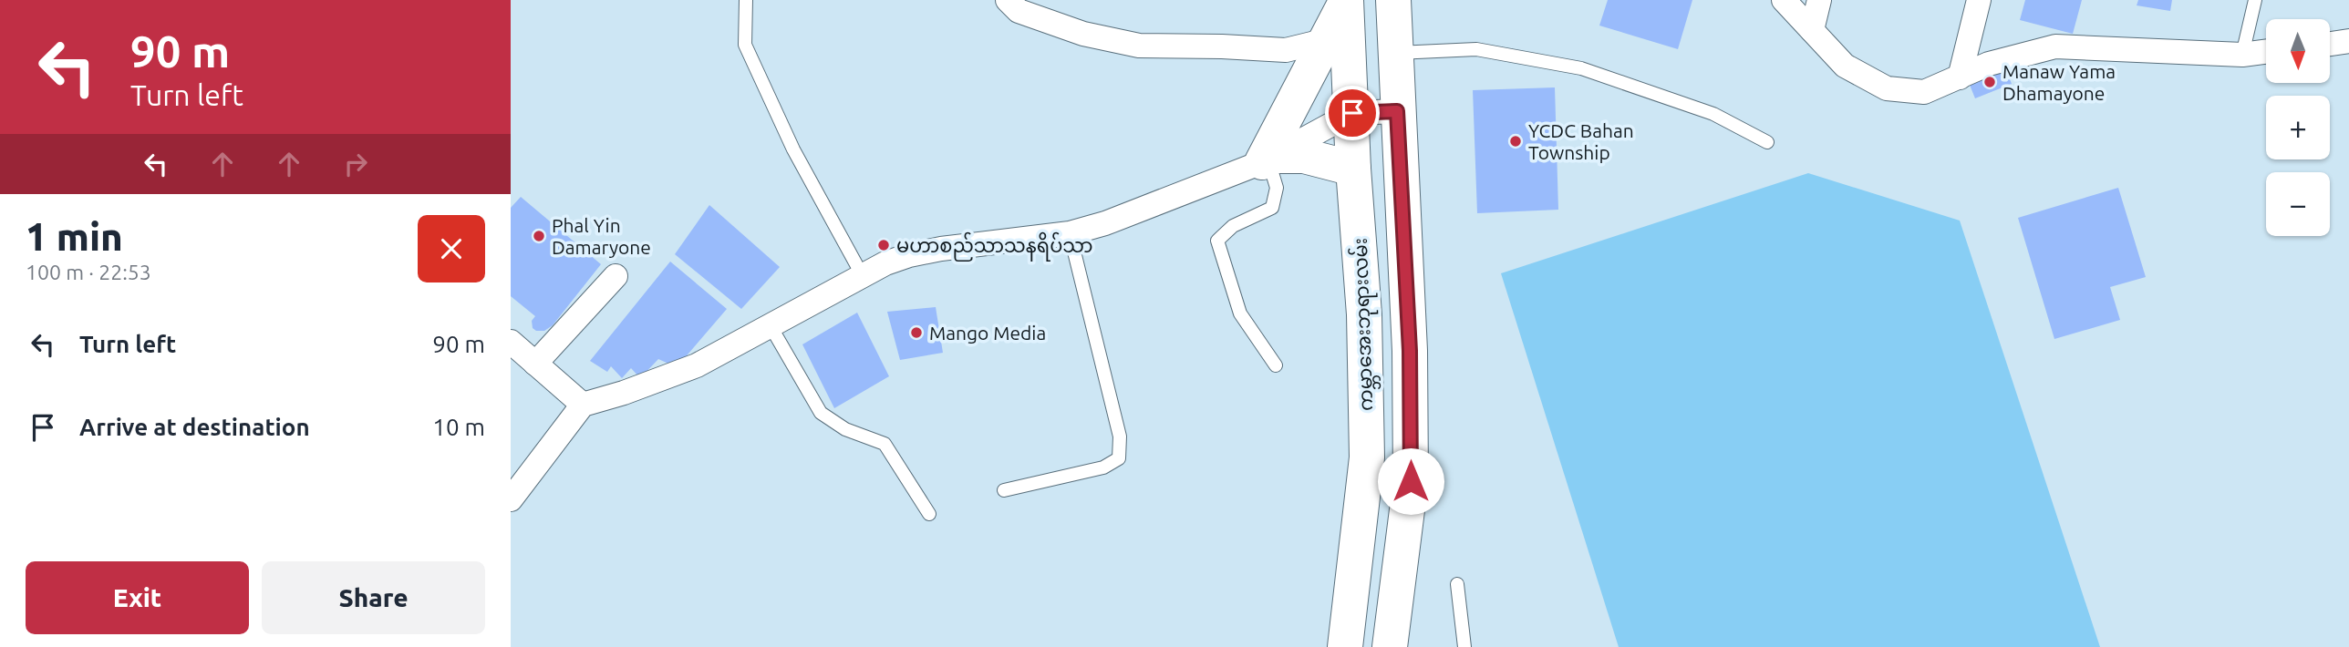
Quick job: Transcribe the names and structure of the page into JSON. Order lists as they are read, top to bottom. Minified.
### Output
{"streets":{"main road":["ကမ္ဘာအေးဘုရားလမ်း"]},"places":["Manaw Yama Dhamayone","YCDC Bahan Township","Phal Yin Damaryone","မဟာစည်သာသနရိပ်သာ","Mango Media"],"north":"bottom","page":{"turn":["90 m","Turn left"],"map_buttons":["+","−"],"heading":["1 min","100 m · 22:53"],"list":[{"name":"Turn left","value":"90 m"},{"name":"Arrive at destination","value":"10 m"}],"buttons":["Exit","Share"]}}
